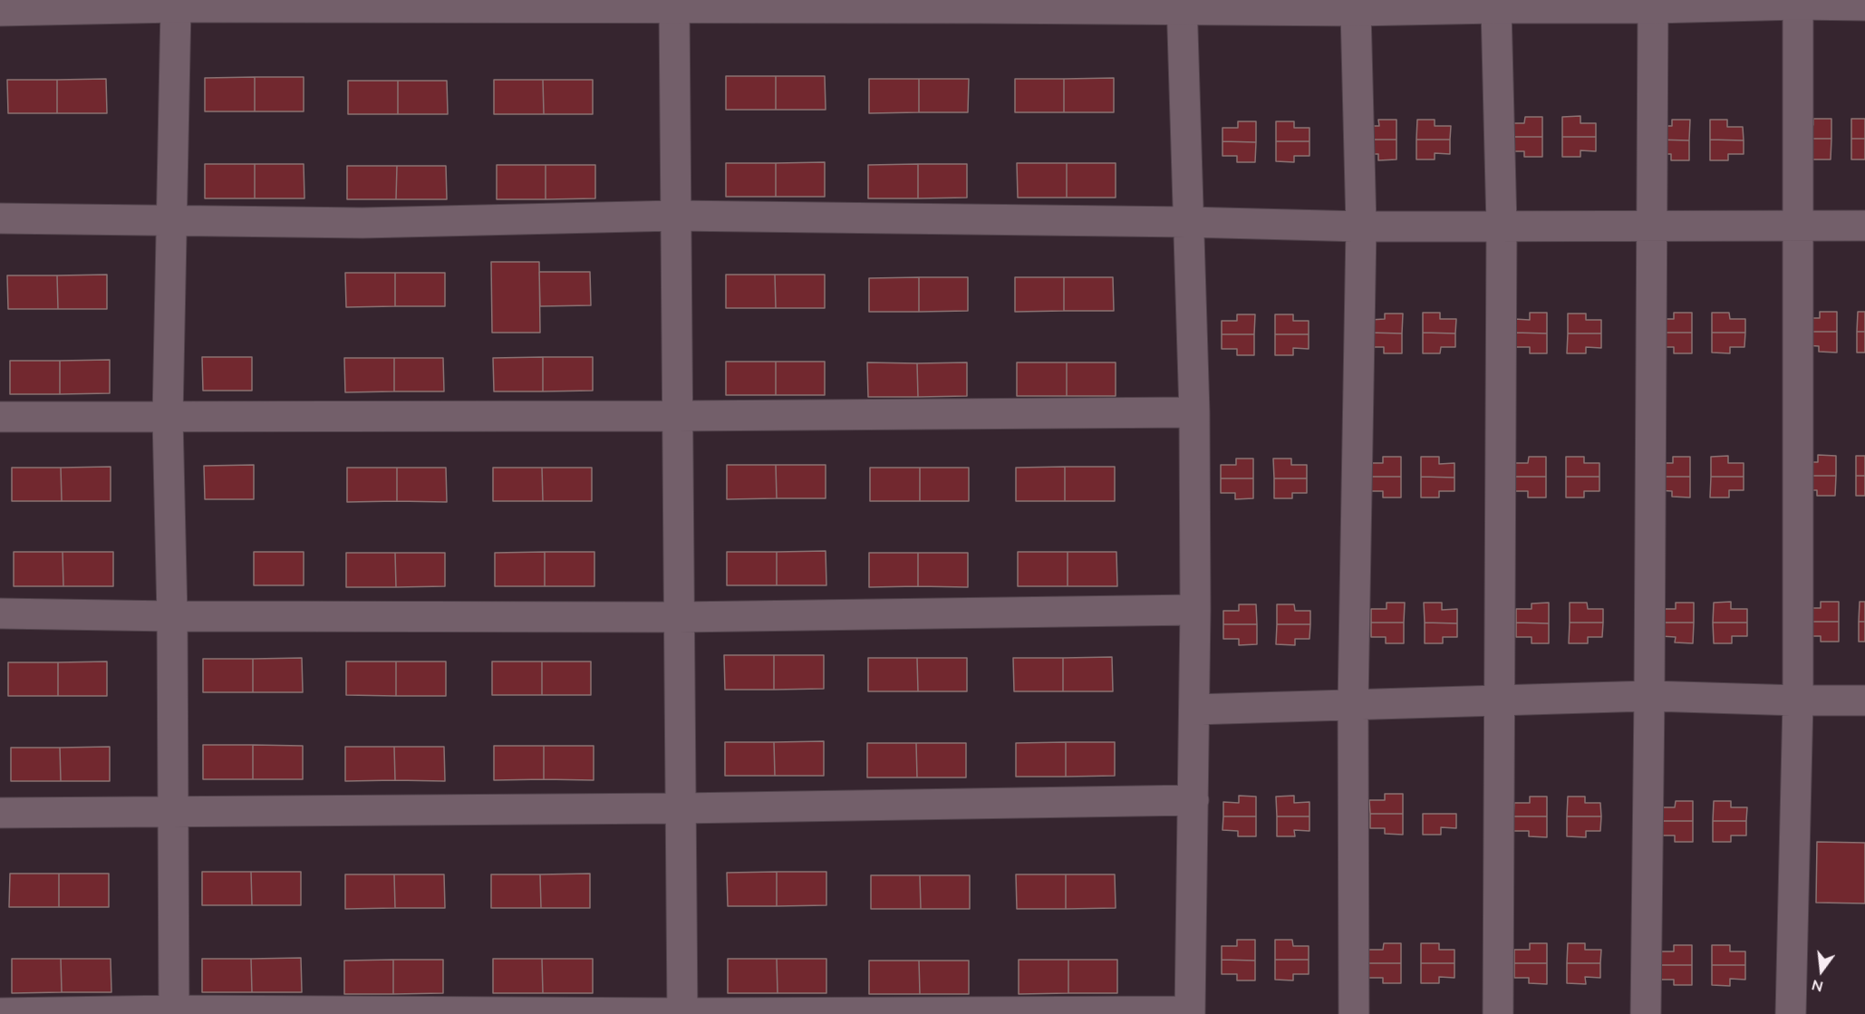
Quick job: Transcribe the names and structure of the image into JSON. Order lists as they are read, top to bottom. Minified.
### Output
{"north":"bottom"}
